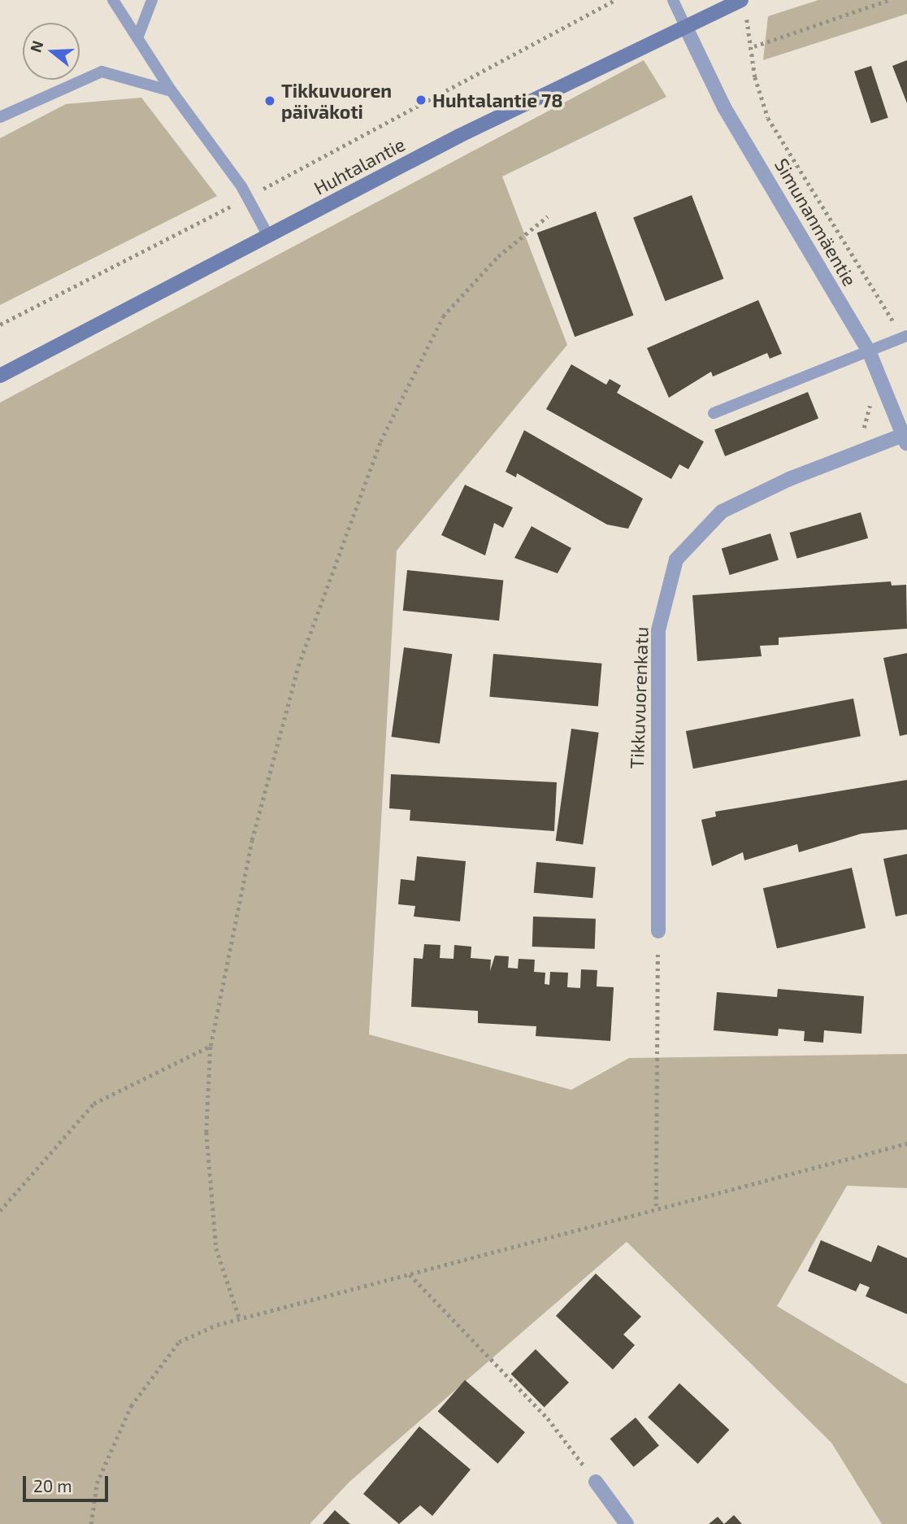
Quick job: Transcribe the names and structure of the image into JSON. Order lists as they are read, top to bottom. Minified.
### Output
{"streets":{"main road":["Huhtalantie"],"street":["Simunanmäentie","Tikkuvuorenkatu"]},"crossings":[["Huhtalantie","Simunanmäentie"],["Simunanmäentie","Tikkuvuorenkatu"]],"places":["Huhtalantie 78","Tikkuvuoren päiväkoti"],"scale_bar":"20 m","north":"left"}
